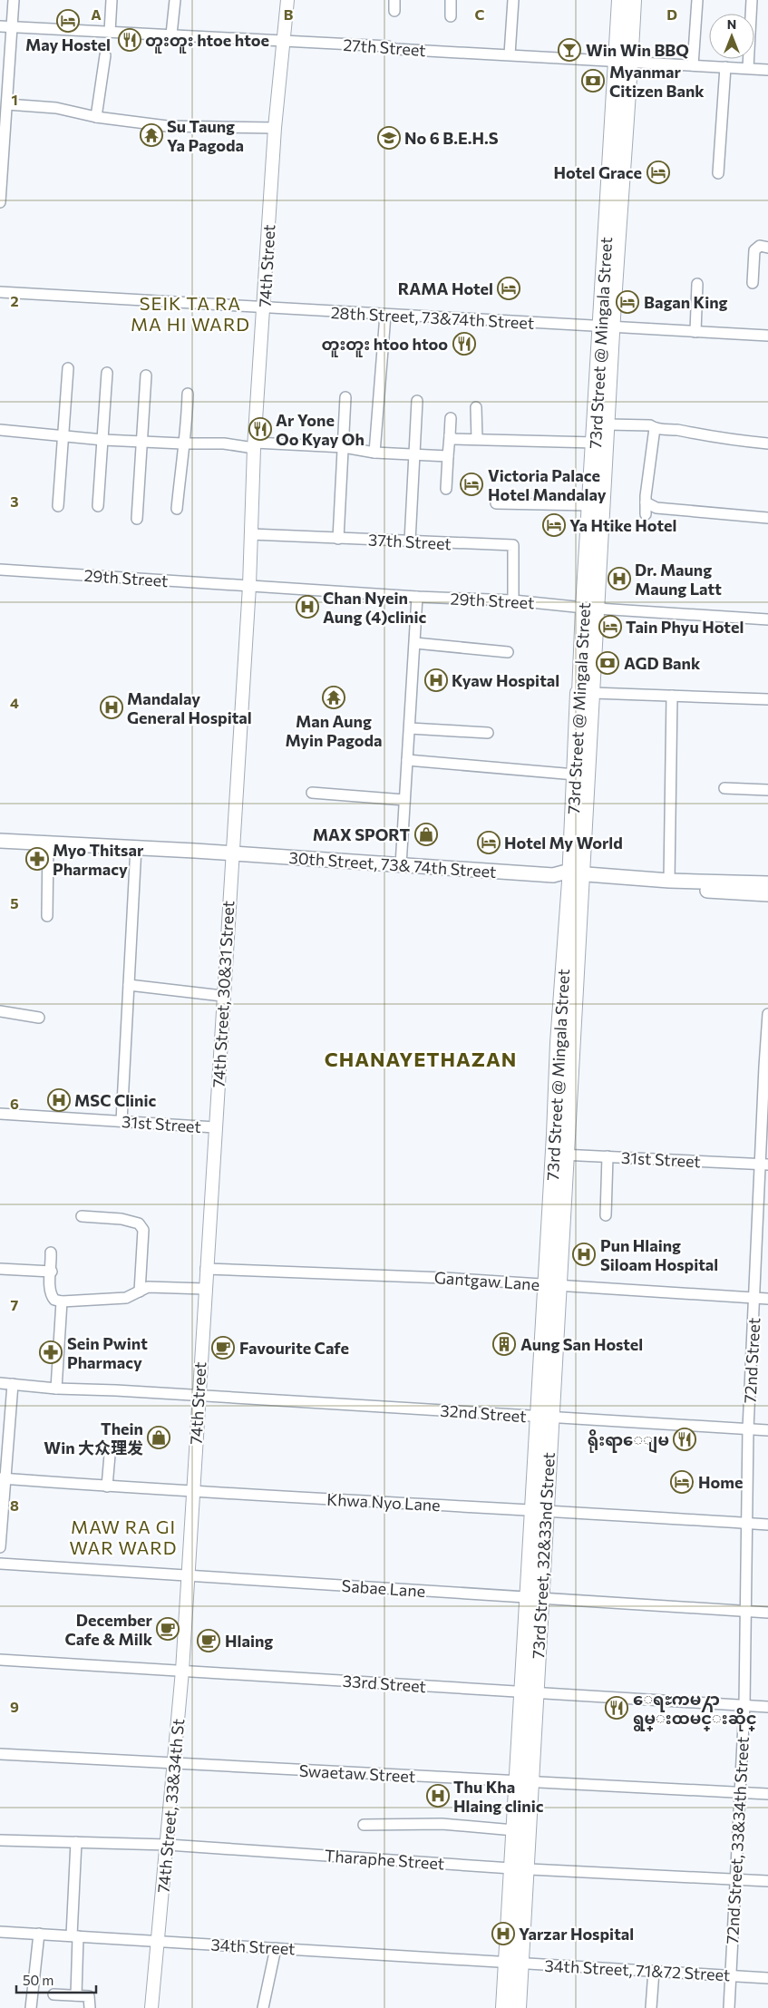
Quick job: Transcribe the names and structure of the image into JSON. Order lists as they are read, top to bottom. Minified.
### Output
{"streets":{"main road":["73rd Street @ Mingala Street","30th Street, 73& 74th Street","73rd Street, 32&33nd Street"],"street":["27th Street","74th Street","28th Street, 73&74th Street","37th Street","29th Street","74th Street, 30&31 Street","31st Street","Gantgaw Lane","72nd Street","32nd Street","Khwa Nyo Lane","Sabae Lane","33rd Street","Swaetaw Street","74th Street, 33&34th St","72nd Street, 33&34th Street","Tharaphe Street","34th Street","34th Street, 71&72 Street"]},"crossings":[["27th Street","74th Street"],["27th Street","73rd Street @ Mingala Street"],["74th Street","28th Street, 73&74th Street"],["74th Street","37th Street"],["74th Street","29th Street"],["74th Street","74th Street, 30&31 Street"],["74th Street","Gantgaw Lane"],["74th Street","32nd Street"],["74th Street","Khwa Nyo Lane"],["74th Street","Sabae Lane"],["74th Street","33rd Street"],["74th Street","74th Street, 33&34th St"],["28th Street, 73&74th Street","73rd Street @ Mingala Street"],["73rd Street @ Mingala Street","29th Street"],["73rd Street @ Mingala Street","30th Street, 73& 74th Street"],["73rd Street @ Mingala Street","31st Street"],["73rd Street @ Mingala Street","Gantgaw Lane"],["73rd Street @ Mingala Street","32nd Street"],["73rd Street @ Mingala Street","73rd Street, 32&33nd Street"],["37th Street","29th Street"],["29th Street","74th Street, 30&31 Street"],["30th Street, 73& 74th Street","74th Street, 30&31 Street"],["74th Street, 30&31 Street","31st Street"],["74th Street, 30&31 Street","Gantgaw Lane"],["31st Street","72nd Street"],["Gantgaw Lane","72nd Street"],["72nd Street","32nd Street"],["72nd Street","Khwa Nyo Lane"],["72nd Street","Sabae Lane"],["72nd Street","33rd Street"],["72nd Street","72nd Street, 33&34th Street"],["32nd Street","73rd Street, 32&33nd Street"],["Khwa Nyo Lane","73rd Street, 32&33nd Street"],["73rd Street, 32&33nd Street","Sabae Lane"],["73rd Street, 32&33nd Street","33rd Street"],["33rd Street","74th Street, 33&34th St"],["33rd Street","72nd Street, 33&34th Street"],["Swaetaw Street","74th Street, 33&34th St"],["Swaetaw Street","72nd Street, 33&34th Street"],["74th Street, 33&34th St","Tharaphe Street"],["74th Street, 33&34th St","34th Street"],["72nd Street, 33&34th Street","Tharaphe Street"],["72nd Street, 33&34th Street","34th Street, 71&72 Street"],["34th Street","34th Street, 71&72 Street"]],"districts":["SEIK TA RA MA HI WARD","CHANAYETHAZAN","MAW RA GI WAR WARD"],"places":{"hotel":["May Hostel","Hotel Grace","RAMA Hotel","Bagan King","Victoria Palace Hotel Mandalay","Ya Htike Hotel","Tain Phyu Hotel","Hotel My World","Home"],"restaurant":["တူးတူး htoe htoe","တူးတူး htoo htoo","Ar Yone Oo Kyay Oh","ရိုးရာေျမ","ေရႊကမ႓ာ ရွမ္းထမင္းဆိုင္"],"bar":["Win Win BBQ"],"bank":["Myanmar Citizen Bank","AGD Bank"],"temple":["Su Taung Ya Pagoda","Man Aung Myin Pagoda"],"school or university":["No 6 B.E.H.S"],"hospital":["Dr. Maung Maung Latt","Chan Nyein Aung (4)clinic","Kyaw Hospital","Mandalay General Hospital","MSC Clinic","Pun Hlaing Siloam Hospital","Thu Kha Hlaing clinic","Yarzar Hospital"],"shop":["MAX SPORT","Thein Win 大众理发"],"pharmacy":["Myo Thitsar Pharmacy","Sein Pwint Pharmacy"],"building":["Aung San Hostel"],"cafe":["Favourite Cafe","December Cafe & Milk","Hlaing"]},"scale_bar":"50 m","north":"top","grid":{"columns":["A","B","C","D"],"rows":["1","2","3","4","5","6","7","8","9"]}}
